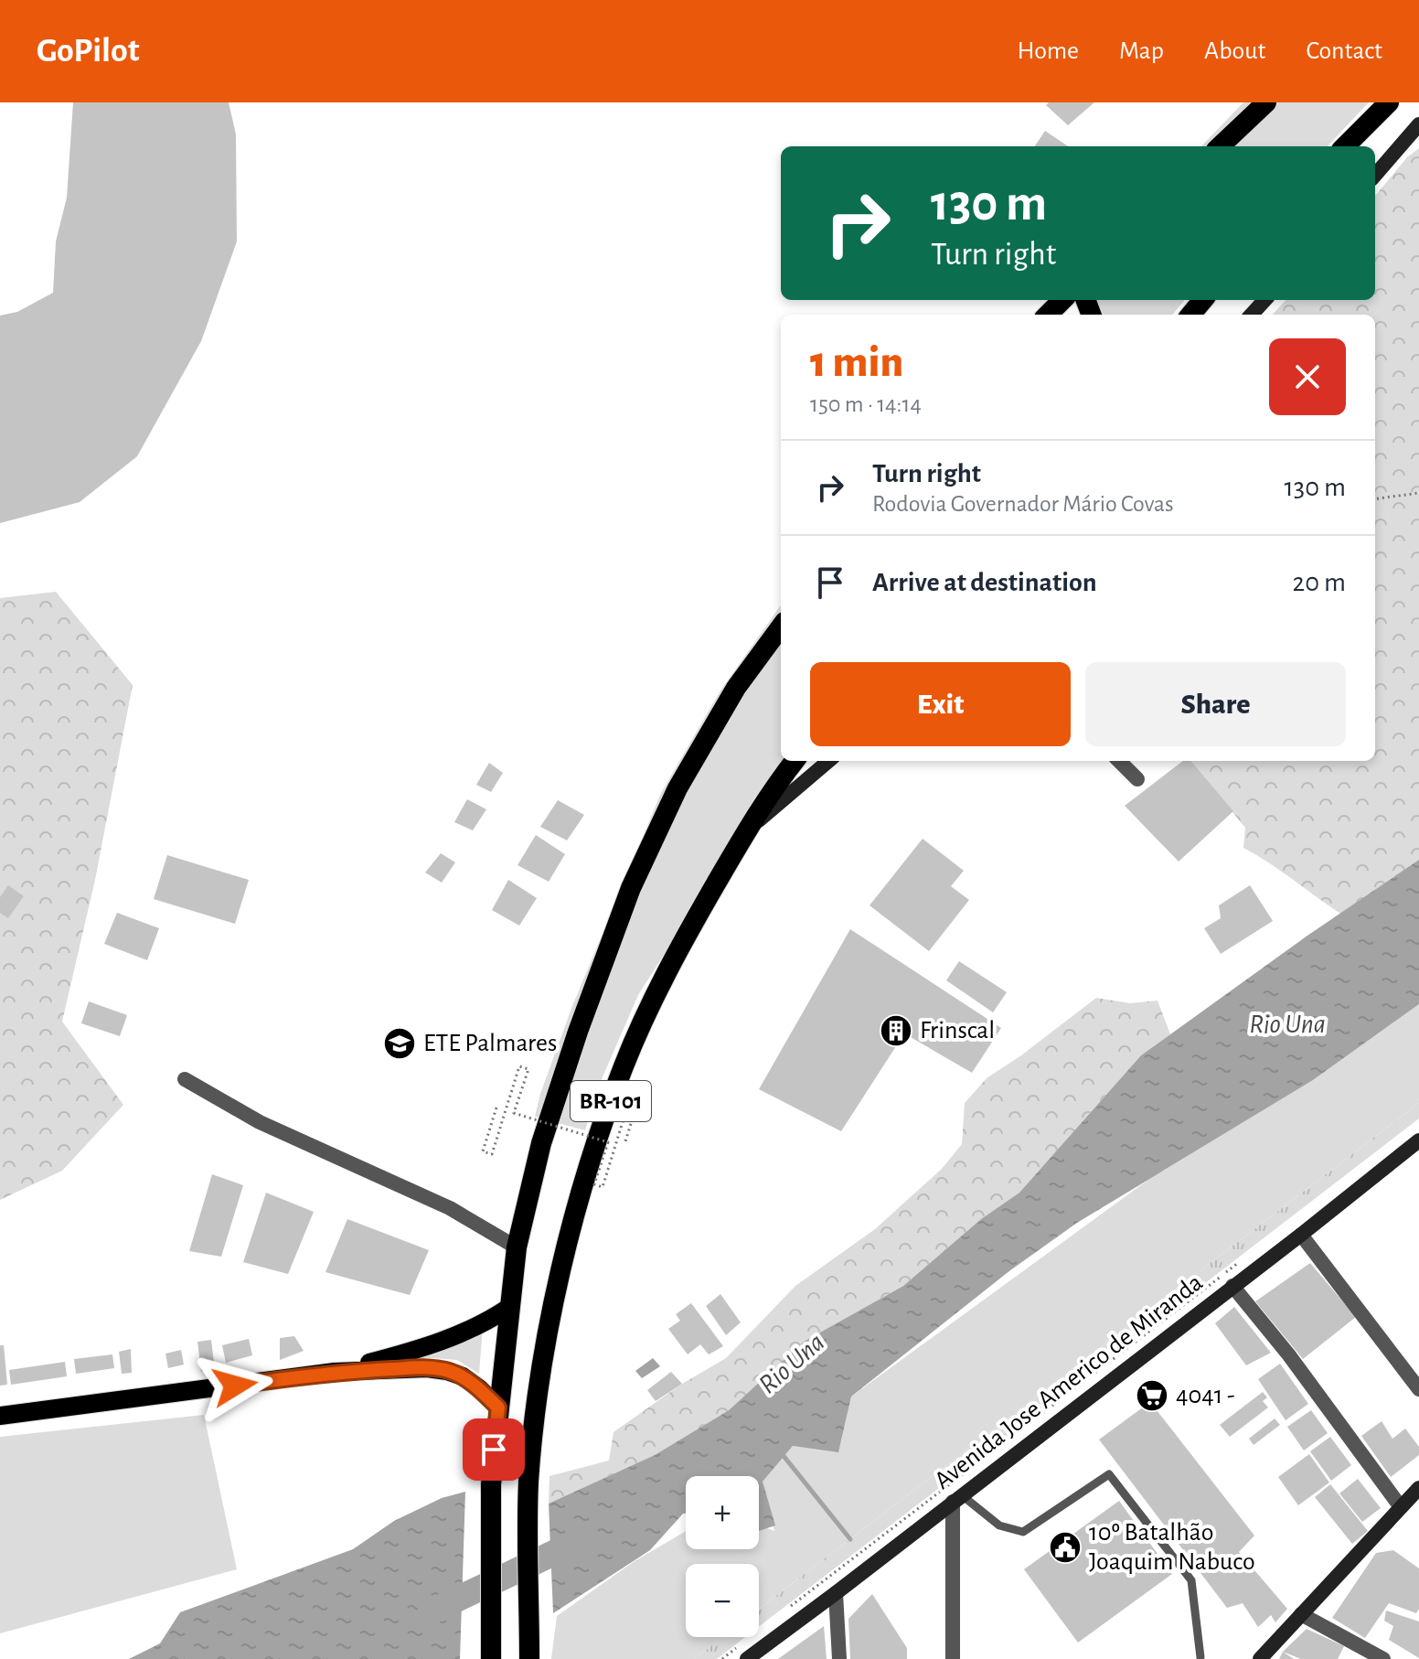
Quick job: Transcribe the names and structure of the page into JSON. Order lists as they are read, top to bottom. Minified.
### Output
{"streets":{"highway":["BR-101"],"main road":["Avenida Jose Americo de Miranda"]},"water":["Rio Una"],"places":{"building":["Frinscal"],"school or university":["ETE Palmares"],"supermarket":["4041 -"],"public building":["10º Batalhão Joaquim Nabuco"]},"page":{"header":"GoPilot","nav":["Home","Map","About","Contact"],"turn":["130 m","Turn right"],"heading":["1 min","150 m · 14:14"],"list":[{"name":"Turn right","note":"Rodovia Governador Mário Covas","value":"130 m"},{"name":"Arrive at destination","value":"20 m"}],"buttons":["Exit","Share"],"map_buttons":["+","−"]}}
